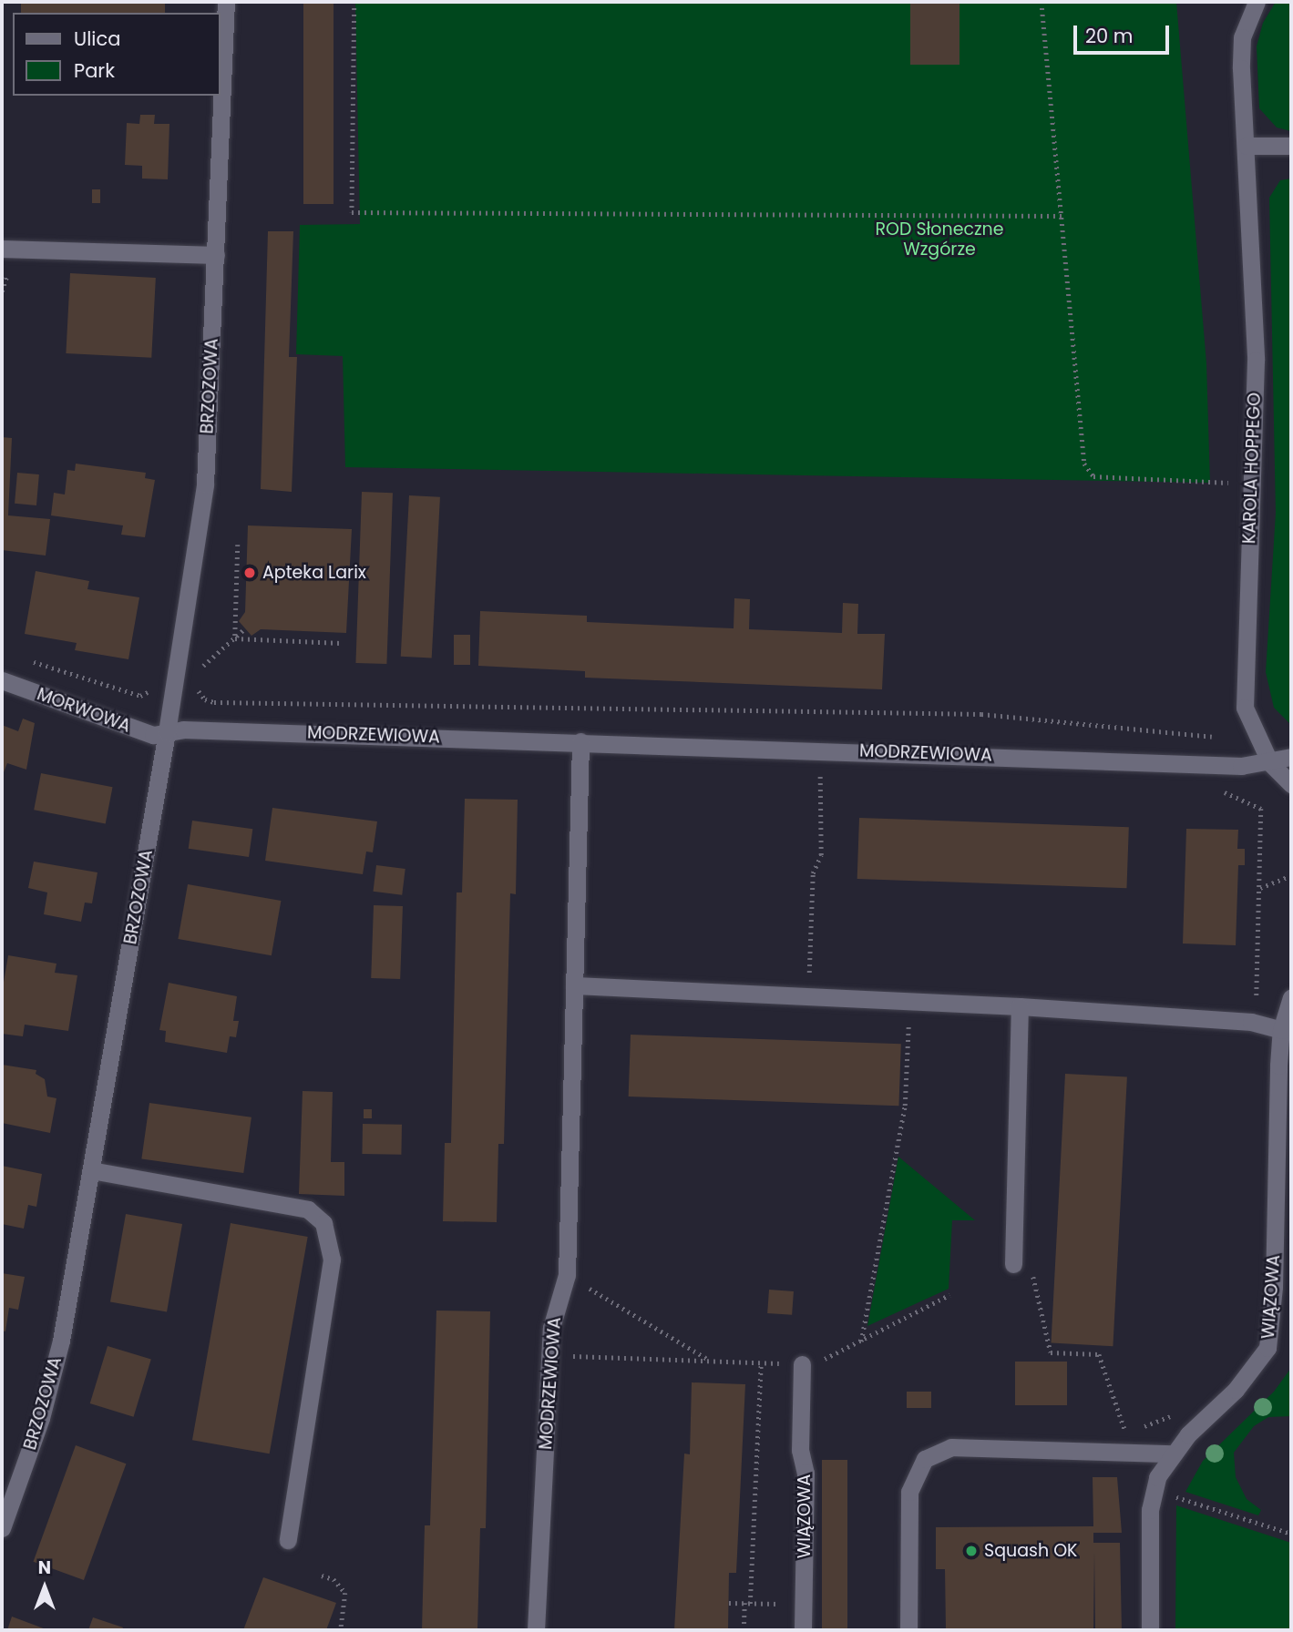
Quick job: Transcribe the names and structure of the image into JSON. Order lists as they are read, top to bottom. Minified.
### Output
{"streets":{"street":["BRZOZOWA","KAROLA HOPPEGO","MORWOWA","MODRZEWIOWA","WIĄZOWA"]},"crossings":[["BRZOZOWA","MORWOWA"],["BRZOZOWA","MODRZEWIOWA"],["KAROLA HOPPEGO","MODRZEWIOWA"],["MORWOWA","MODRZEWIOWA"]],"parks":["ROD Słoneczne Wzgórze"],"places":["Apteka Larix","Squash OK"],"legend":["Ulica","Park"],"scale_bar":"20 m","north":"top"}
